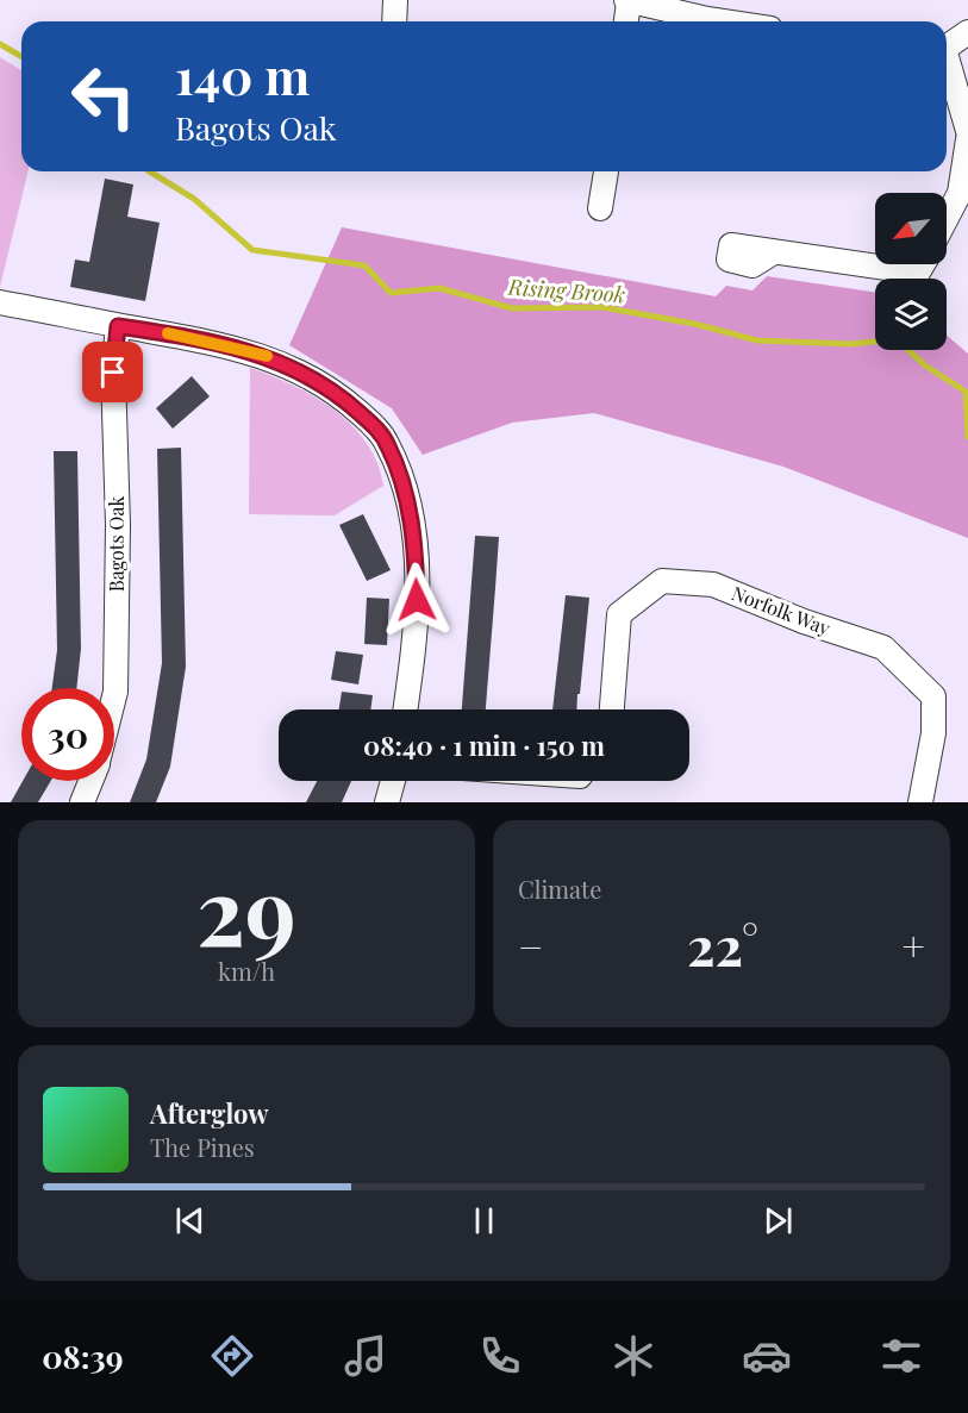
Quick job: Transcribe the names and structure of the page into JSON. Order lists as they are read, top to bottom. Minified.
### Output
{"streets":{"street":["Bagots Oak","Norfolk Way"]},"water":["Rising Brook"],"north":"bottom left","page":{"turn":["140 m","Bagots Oak"],"limit":"30","trip":"08:40 · 1 min · 150 m","tile":[["29","km/h"],"Climate"],"heat":["−","22°","+"],"song":["Afterglow","The Pines"],"tabs":"08:39"}}
